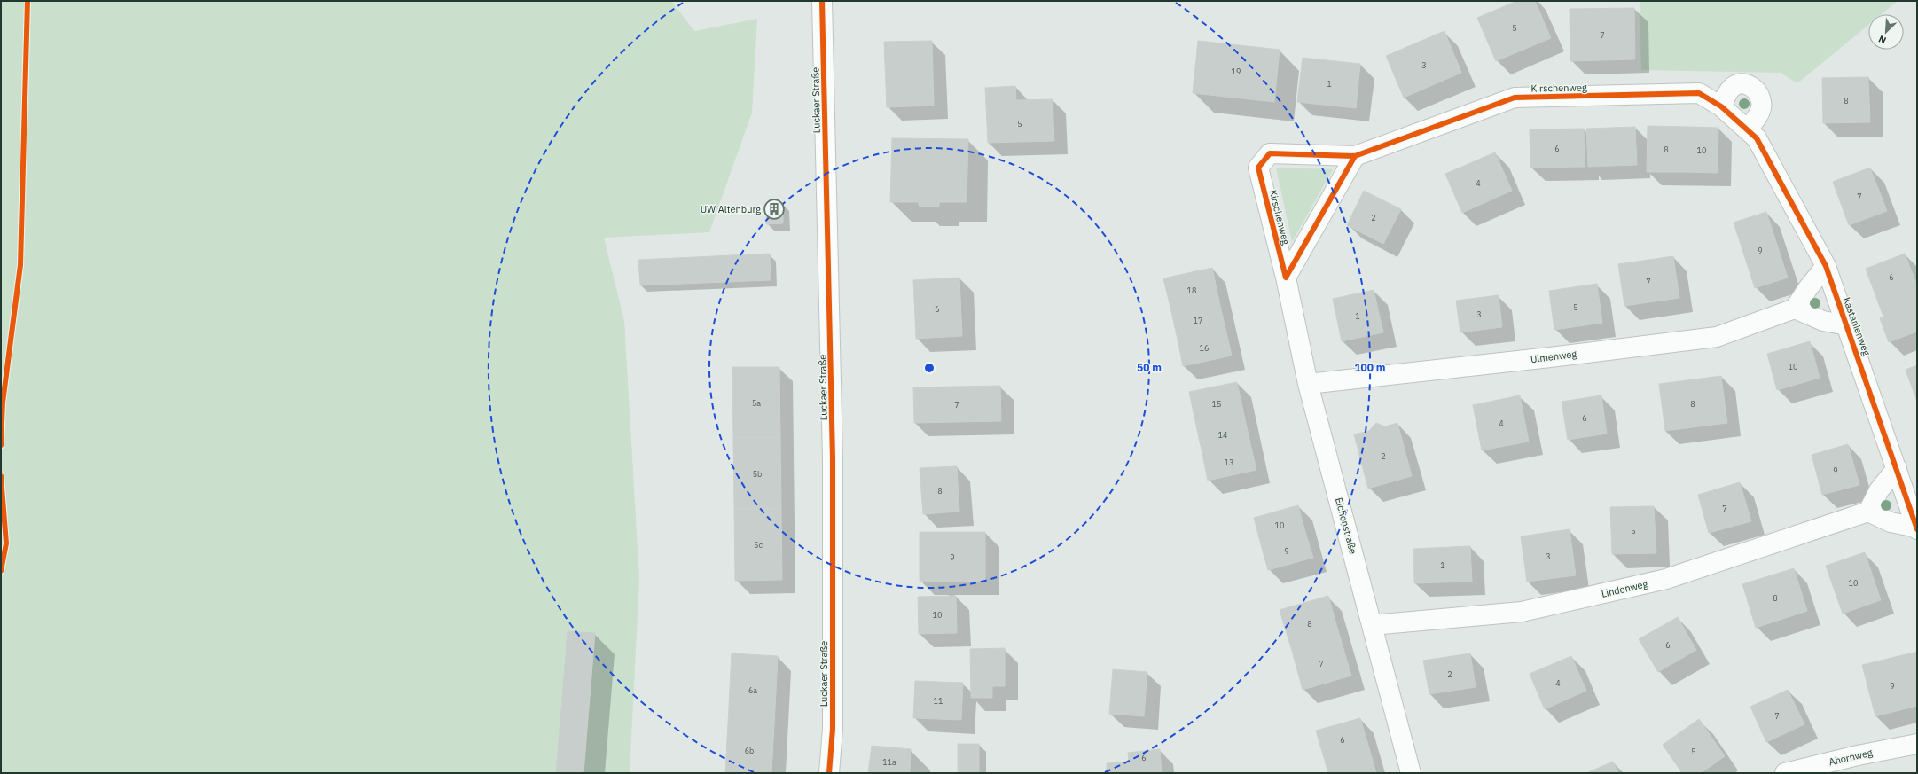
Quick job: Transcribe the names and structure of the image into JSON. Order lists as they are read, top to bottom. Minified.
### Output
{"streets":{"street":["Kirschenweg","Luckaer Straße","Kastanienweg","Ulmenweg","Eichenstraße","Lindenweg","Ahornweg"]},"crossings":[["Kirschenweg","Kastanienweg"],["Kirschenweg","Eichenstraße"],["Ulmenweg","Eichenstraße"],["Eichenstraße","Lindenweg"]],"places":{"building":["UW Altenburg"]},"house_numbers":["5","7","3","19","1","8","5","6","8","10","4","7","2","9","6","7","18","5","6","3","1","17","16","10","5a","15","8","7","6","4","14","2","13","9","5b","8","7","10","5","5c","9","3","9","1","10","8","10","8","6","7","2","4","9","6a","11","7","6","6b","5","6","11a"],"north":"bottom left","rings":["50 m","100 m"]}
